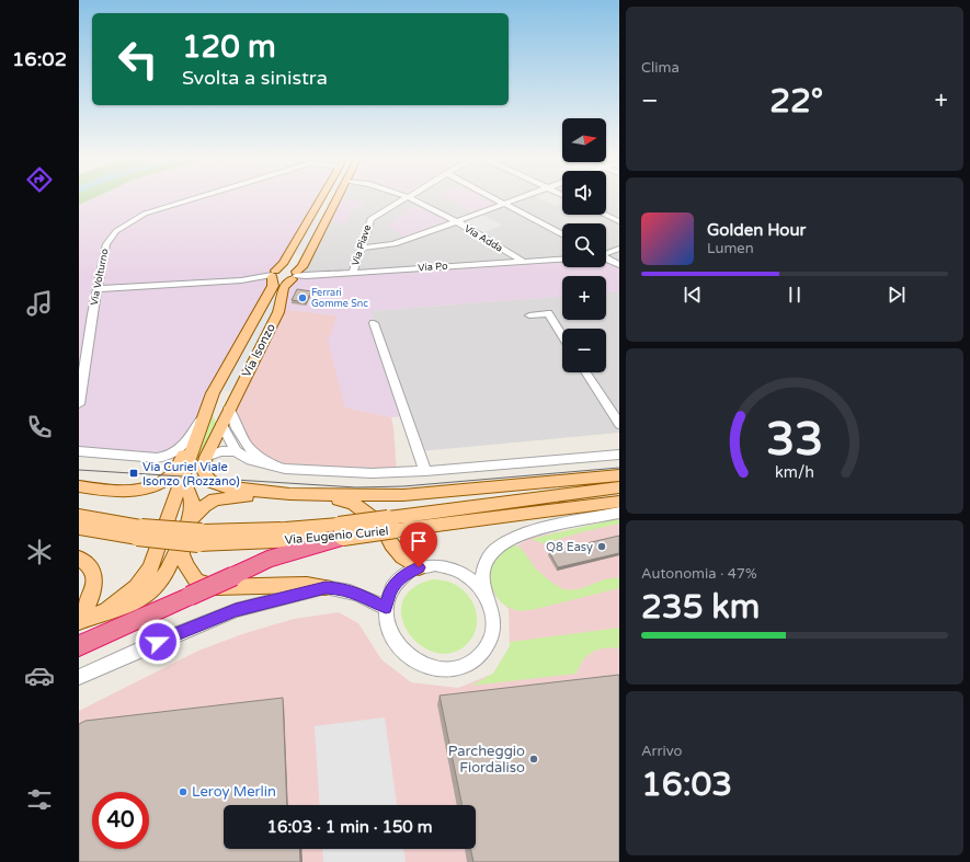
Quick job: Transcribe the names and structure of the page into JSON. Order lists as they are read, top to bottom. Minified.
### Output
{"streets":{"main road":["Via Isonzo","Via Eugenio Curiel"],"street":["Via Adda","Via Piave","Via Po","Via Volturno"]},"crossings":[["Via Adda","Via Po"],["Via Piave","Via Po"],["Via Po","Via Isonzo"]],"places":{"other":["Ferrari Gomme Snc","Q8 Easy","Parcheggio Fiordaliso","Leroy Merlin"],"transit":["Via Curiel Viale Isonzo (Rozzano)"]},"north":"right","page":{"tabs":"16:02","tile":["Clima",["Autonomia · 47%","235 km"],["Arrivo","16:03"]],"turn":["120 m","Svolta a sinistra"],"heat":["−","22°","+"],"map_buttons":["+","−"],"song":["Golden Hour","Lumen"],"limit":"40","trip":"16:03 · 1 min · 150 m","gauge":["33","km/h"]}}
